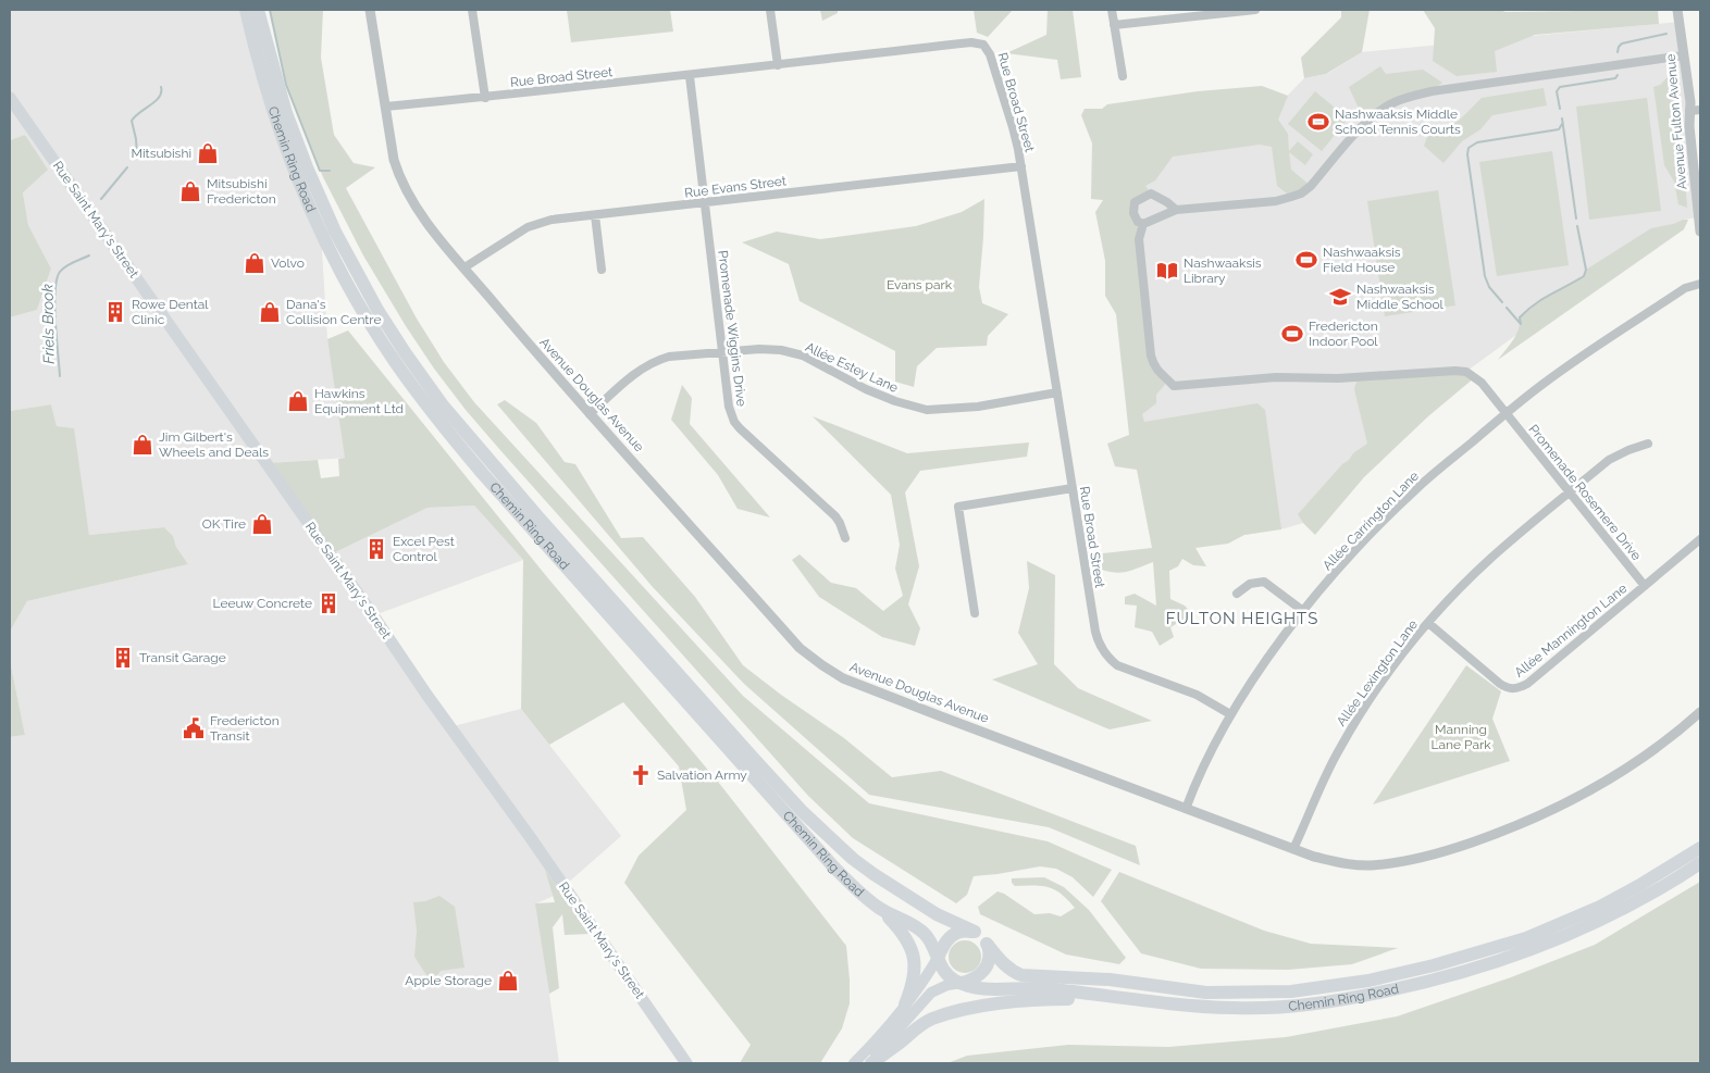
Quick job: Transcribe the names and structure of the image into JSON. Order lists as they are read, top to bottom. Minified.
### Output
{"streets":{"highway":["Chemin Ring Road"],"main road":["Rue Saint Mary's Street"],"street":["Rue Broad Street","Avenue Fulton Avenue","Rue Evans Street","Promenade Wiggins Drive","Allée Estey Lane","Avenue Douglas Avenue","Promenade Rosemere Drive","Allée Carrington Lane","Allée Mannington Lane","Allée Lexington Lane"]},"crossings":[["Rue Broad Street","Rue Evans Street"],["Rue Broad Street","Promenade Wiggins Drive"],["Rue Broad Street","Allée Estey Lane"],["Rue Broad Street","Avenue Douglas Avenue"],["Rue Broad Street","Allée Carrington Lane"],["Rue Evans Street","Promenade Wiggins Drive"],["Rue Evans Street","Avenue Douglas Avenue"],["Promenade Wiggins Drive","Allée Estey Lane"],["Allée Estey Lane","Avenue Douglas Avenue"],["Avenue Douglas Avenue","Allée Carrington Lane"],["Avenue Douglas Avenue","Allée Lexington Lane"],["Promenade Rosemere Drive","Allée Carrington Lane"],["Promenade Rosemere Drive","Allée Mannington Lane"],["Promenade Rosemere Drive","Allée Lexington Lane"],["Allée Mannington Lane","Allée Lexington Lane"]],"districts":["FULTON HEIGHTS"],"water":["Friels Brook"],"parks":["Evans park","Manning Lane Park"],"places":{"sports":["Nashwaaksis Middle School Tennis Courts","Nashwaaksis Field House","Fredericton Indoor Pool"],"shop":["Mitsubishi","Mitsubishi Fredericton","Volvo","Dana's Collision Centre","Hawkins Equipment Ltd","Jim Gilbert's Wheels and Deals","OK Tire","Apple Storage"],"library":["Nashwaaksis Library"],"school or university":["Nashwaaksis Middle School"],"building":["Rowe Dental Clinic","Excel Pest Control","Leeuw Concrete","Transit Garage"],"public building":["Fredericton Transit"],"church":["Salvation Army"]}}
